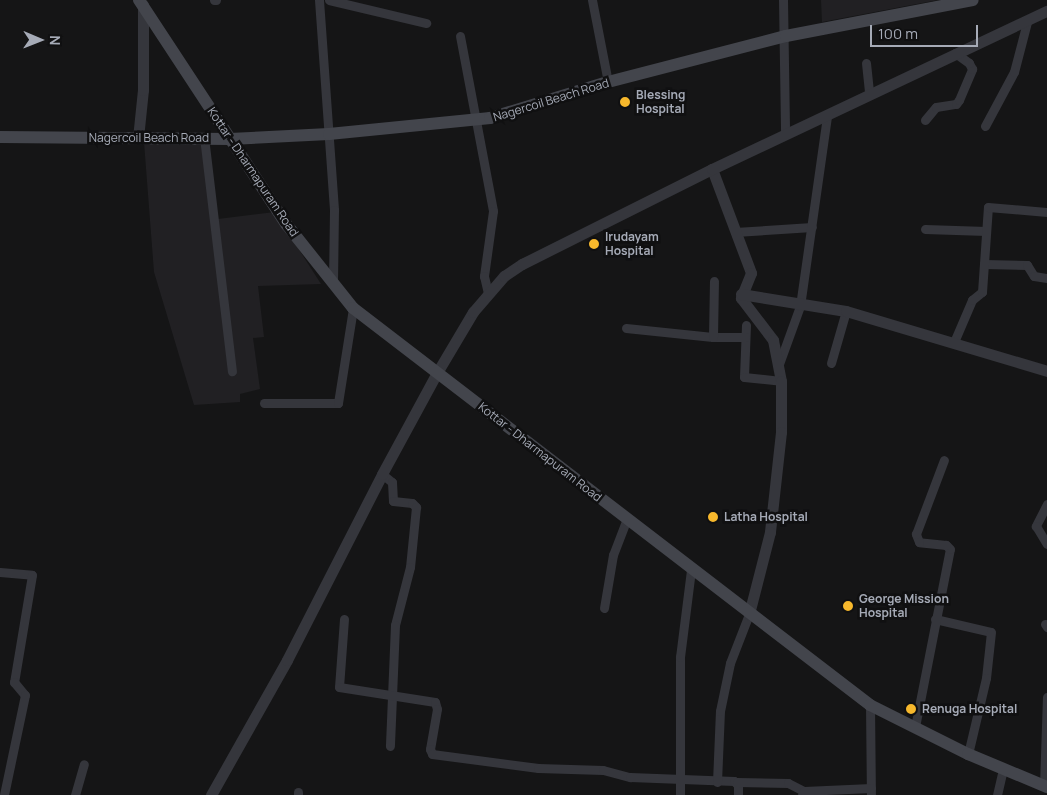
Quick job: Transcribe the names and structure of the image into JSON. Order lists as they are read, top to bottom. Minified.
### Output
{"streets":{"main road":["Nagercoil Beach Road","Kottar - Dharmapuram Road"]},"crossings":[["Nagercoil Beach Road","Kottar - Dharmapuram Road"]],"places":["Blessing Hospital","Irudayam Hospital","Latha Hospital","George Mission Hospital","Renuga Hospital"],"scale_bar":"100 m","north":"right"}
